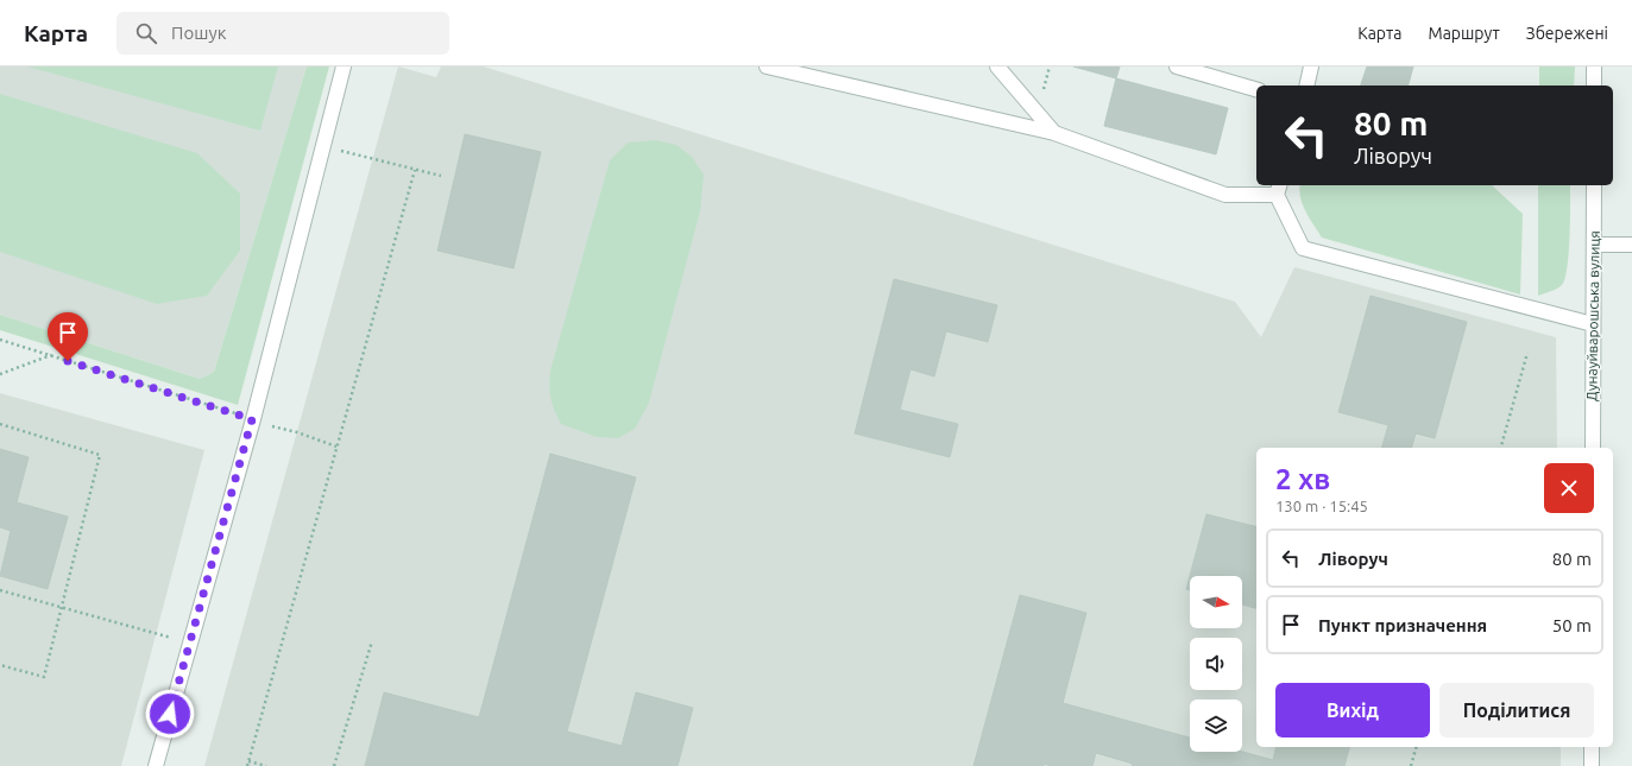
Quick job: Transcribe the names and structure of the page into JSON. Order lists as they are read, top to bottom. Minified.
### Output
{"streets":{"street":["Дунауйварошська вулиця"]},"north":"right","page":{"header":"Карта","search":"Пошук","nav":["Карта","Маршрут","Збережені"],"turn":["80 m","Ліворуч"],"heading":["2 хв","130 m · 15:45"],"list":[{"name":"Ліворуч","value":"80 m"},{"name":"Пункт призначення","value":"50 m"}],"buttons":["Вихід","Поділитися"]}}
